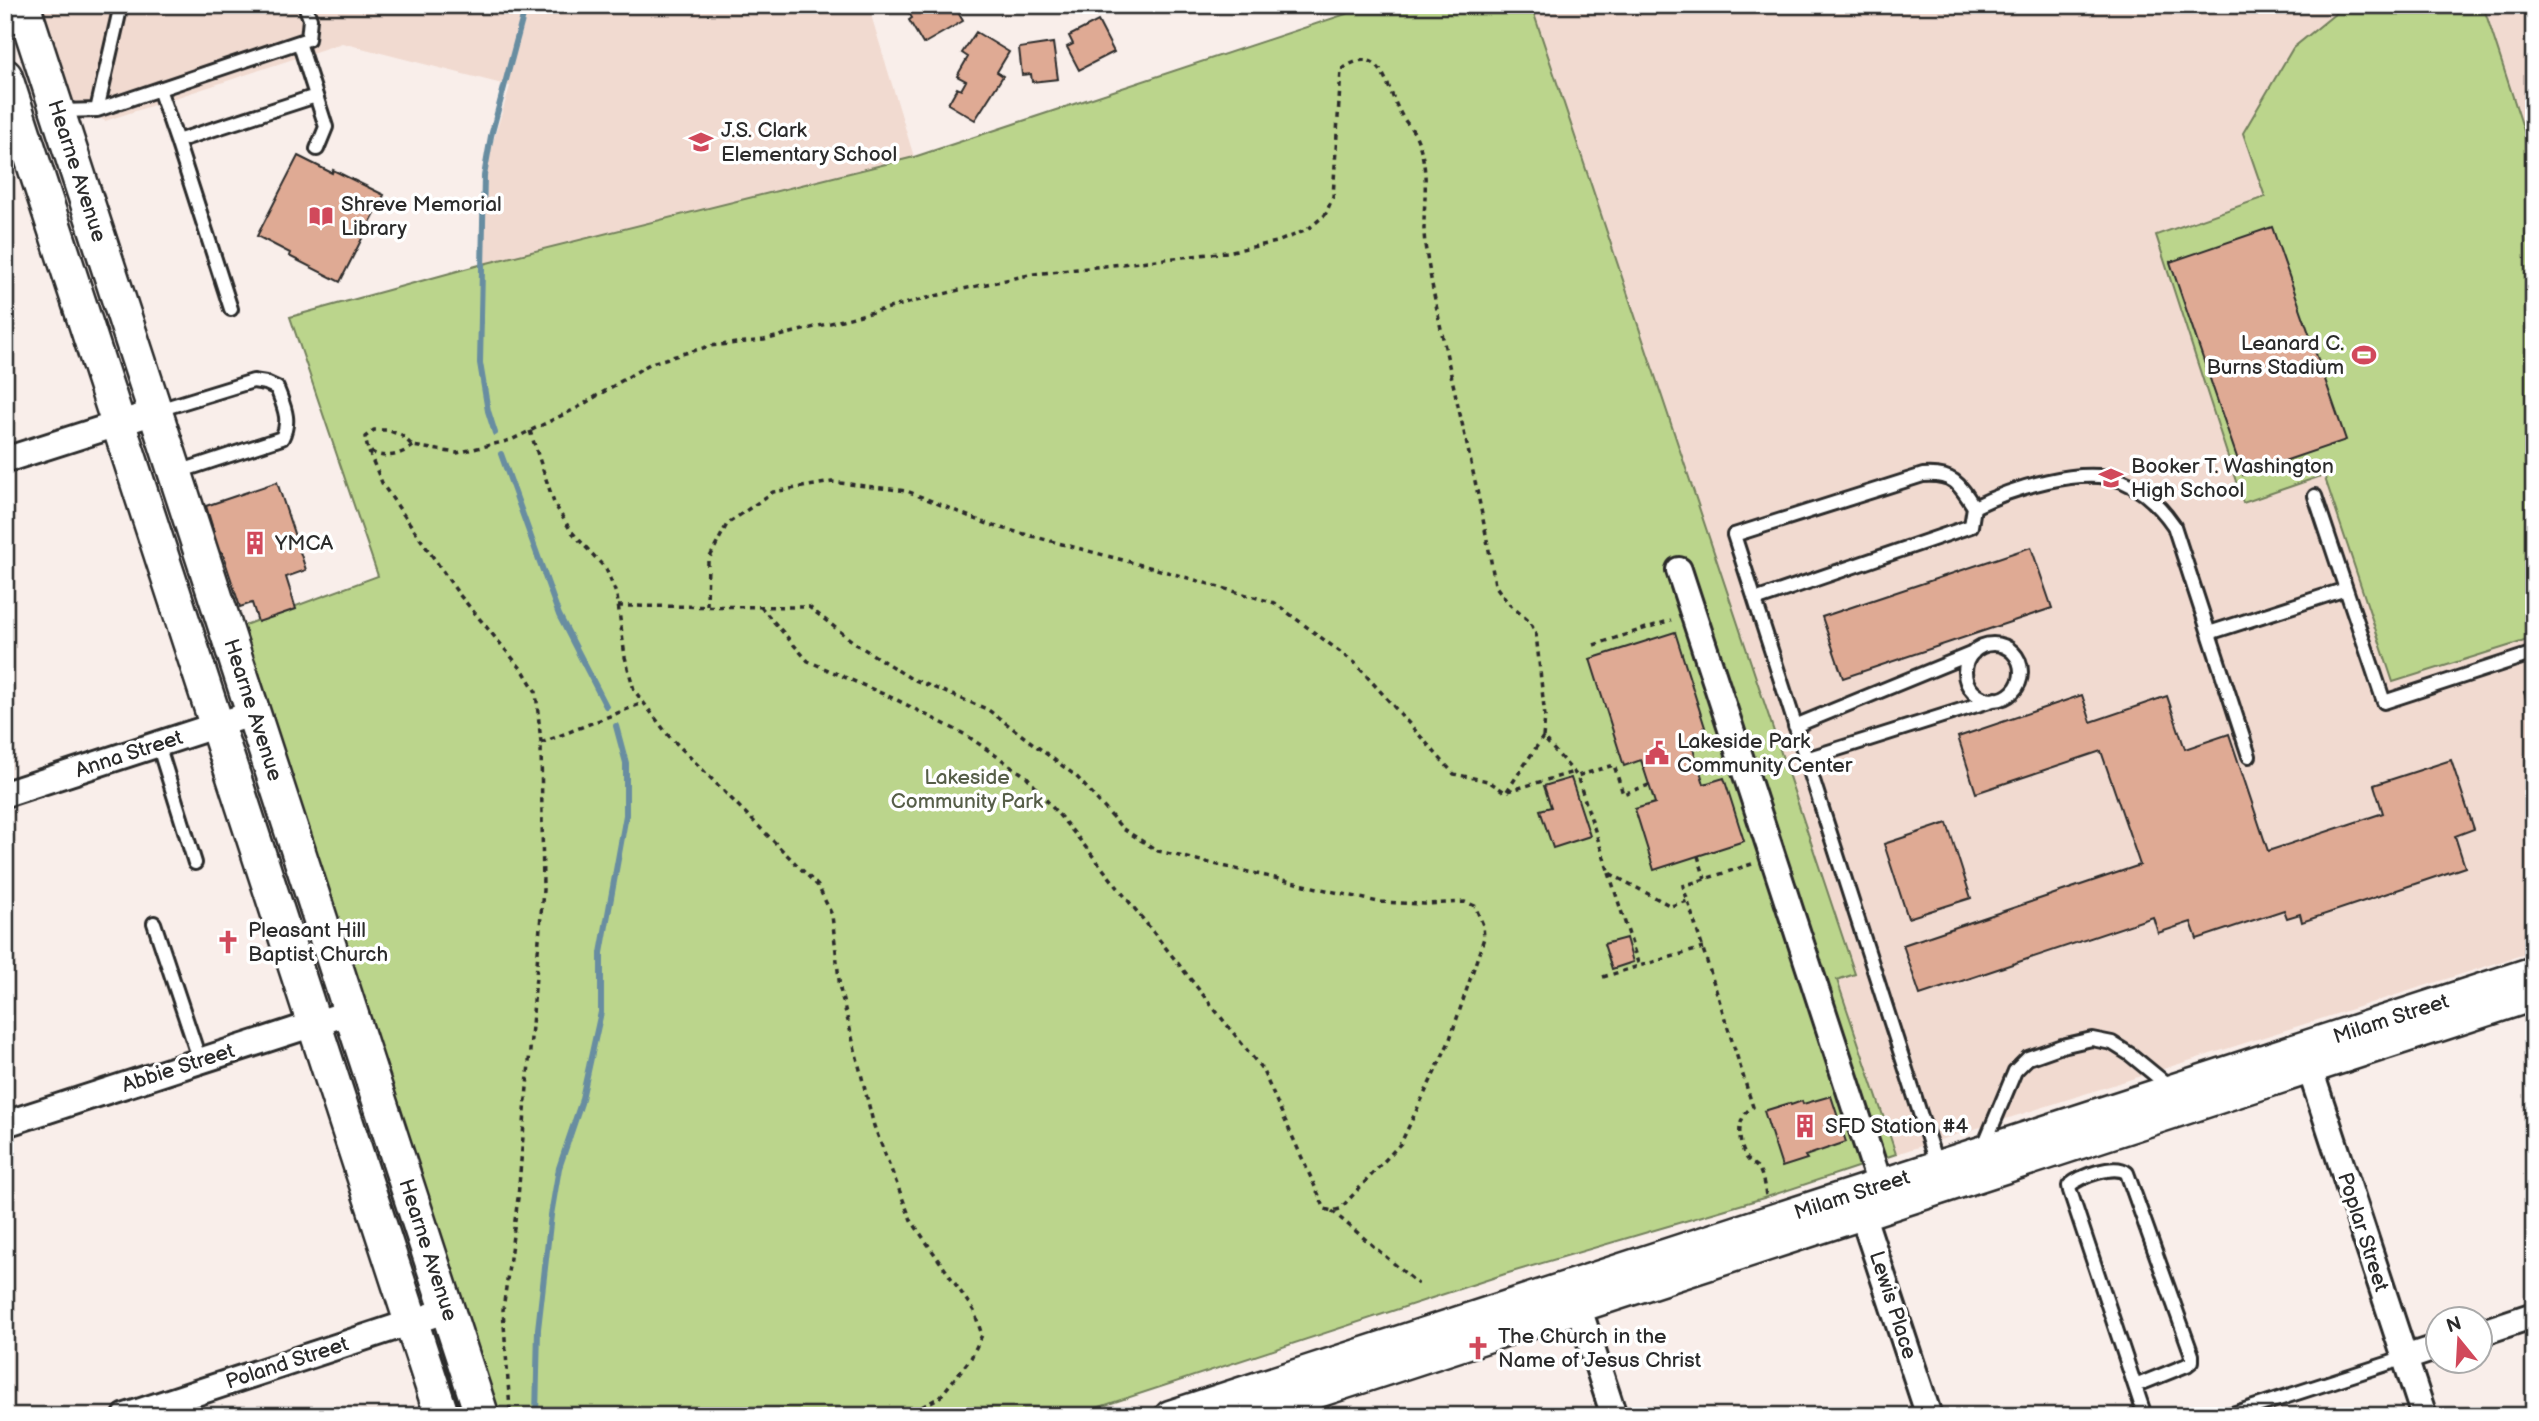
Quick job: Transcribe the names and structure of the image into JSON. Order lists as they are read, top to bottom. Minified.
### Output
{"streets":{"main road":["Hearne Avenue"],"street":["Anna Street","Milam Street","Abbie Street","Poplar Street","Lewis Place","Poland Street"]},"crossings":[["Hearne Avenue","Anna Street"],["Hearne Avenue","Abbie Street"],["Hearne Avenue","Poland Street"],["Milam Street","Poplar Street"],["Milam Street","Lewis Place"]],"parks":["Lakeside Community Park"],"places":{"school or university":["J.S. Clark Elementary School","Booker T. Washington High School"],"library":["Shreve Memorial Library"],"sports":["Leanard C. Burns Stadium"],"building":["YMCA","SFD Station #4"],"public building":["Lakeside Park Community Center"],"church":["Pleasant Hill Baptist Church","The Church in the Name of Jesus Christ"]},"north":"top"}
